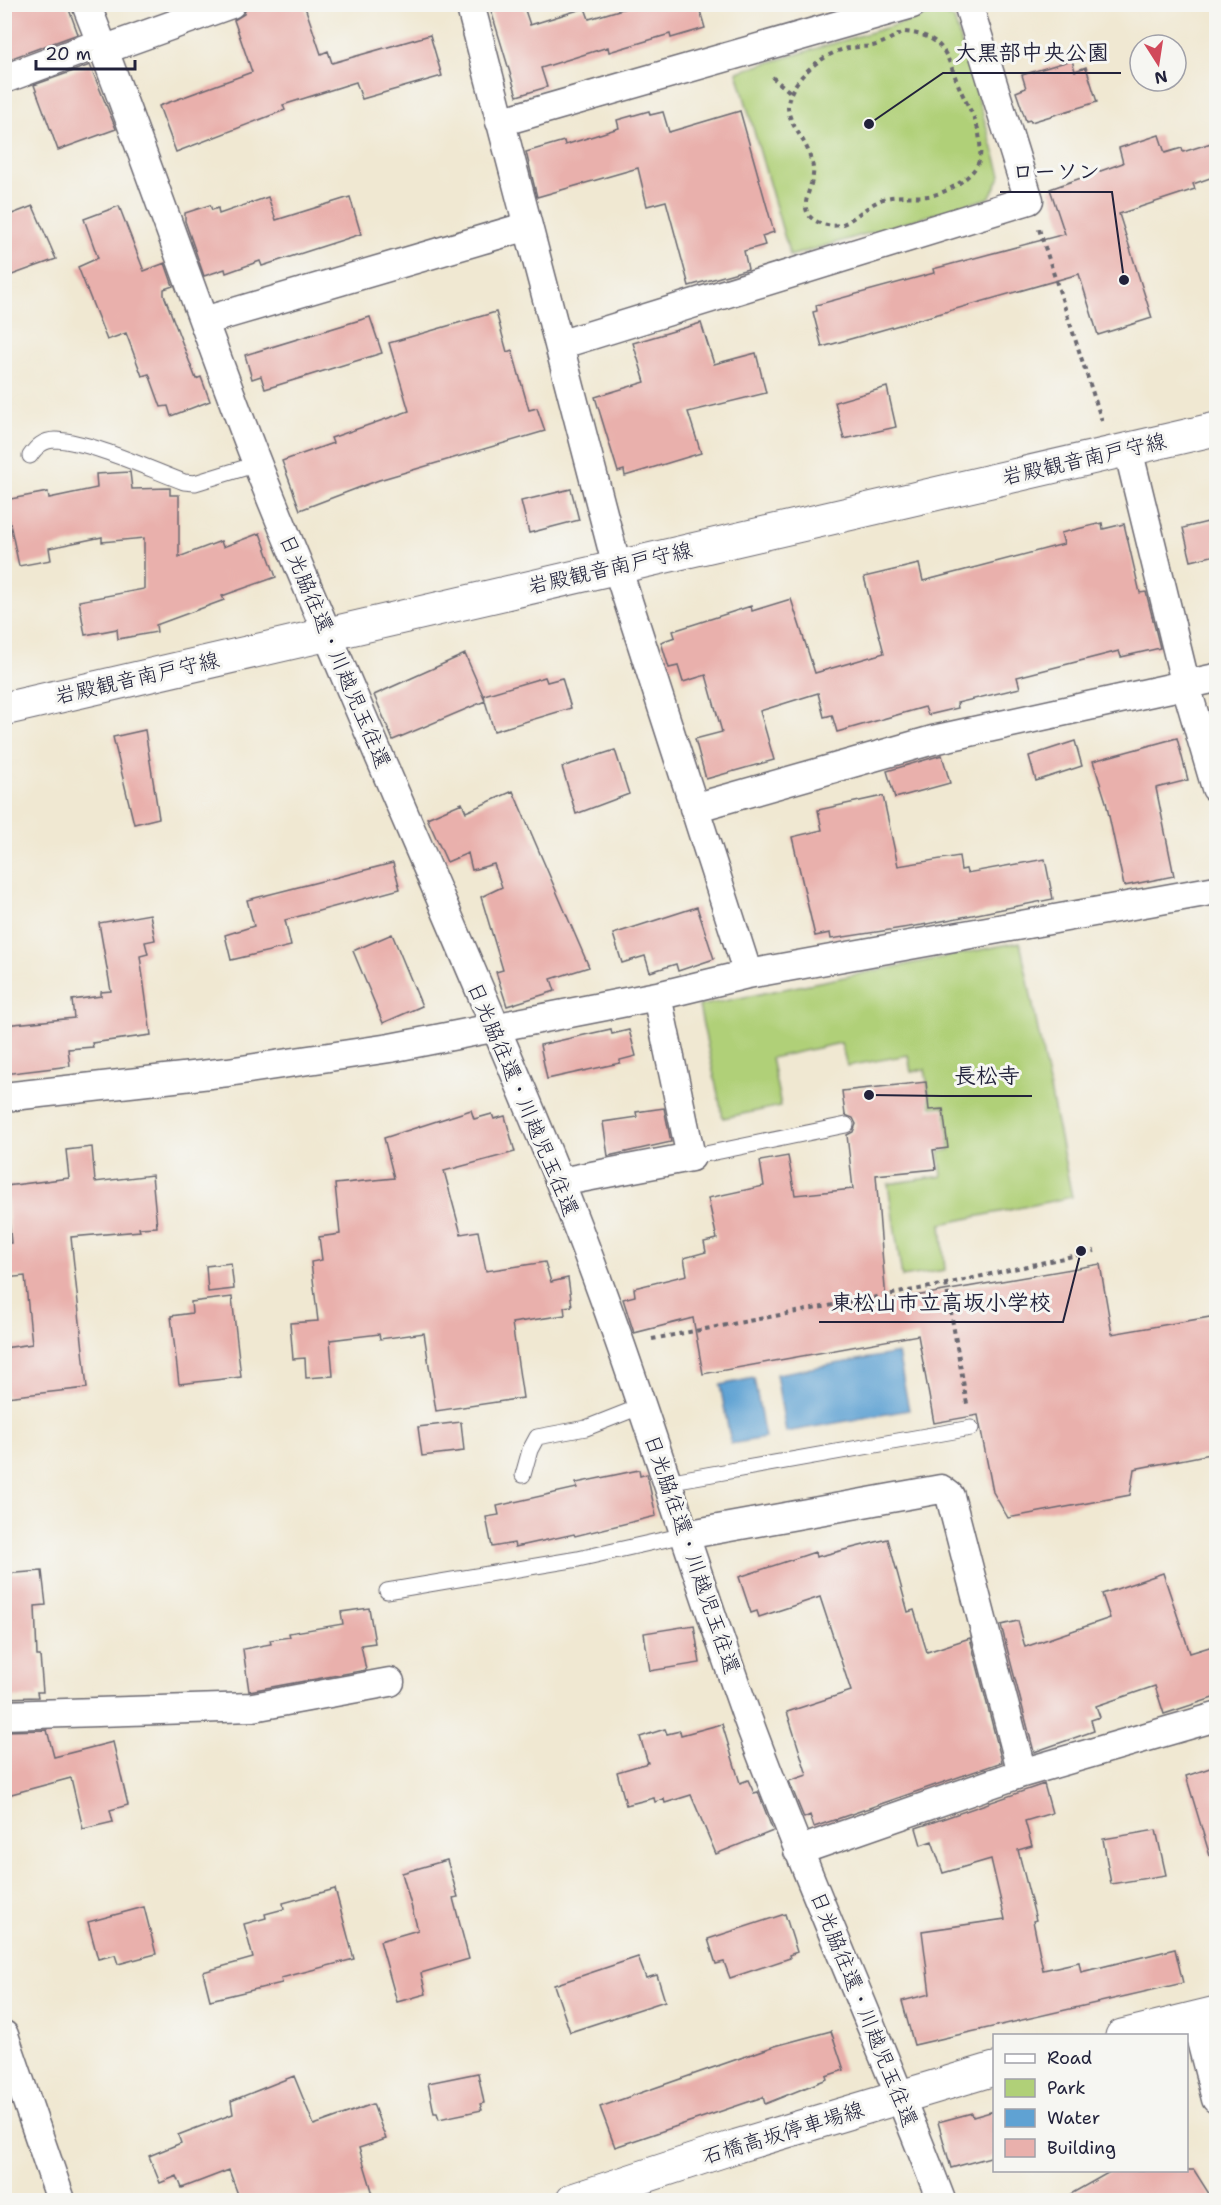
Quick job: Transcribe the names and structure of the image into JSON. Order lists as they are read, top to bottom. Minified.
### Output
{"streets":{"main road":["岩殿観音南戸守線","石橋高坂停車場線"],"street":["日光脇往還・川越児玉往還"]},"crossings":[["岩殿観音南戸守線","日光脇往還・川越児玉往還"],["日光脇往還・川越児玉往還","石橋高坂停車場線"]],"places":["大黒部中央公園","ローソン","長松寺","東松山市立高坂小学校"],"legend":["Road","Park","Water","Building"],"scale_bar":"20 m","north":"bottom"}
